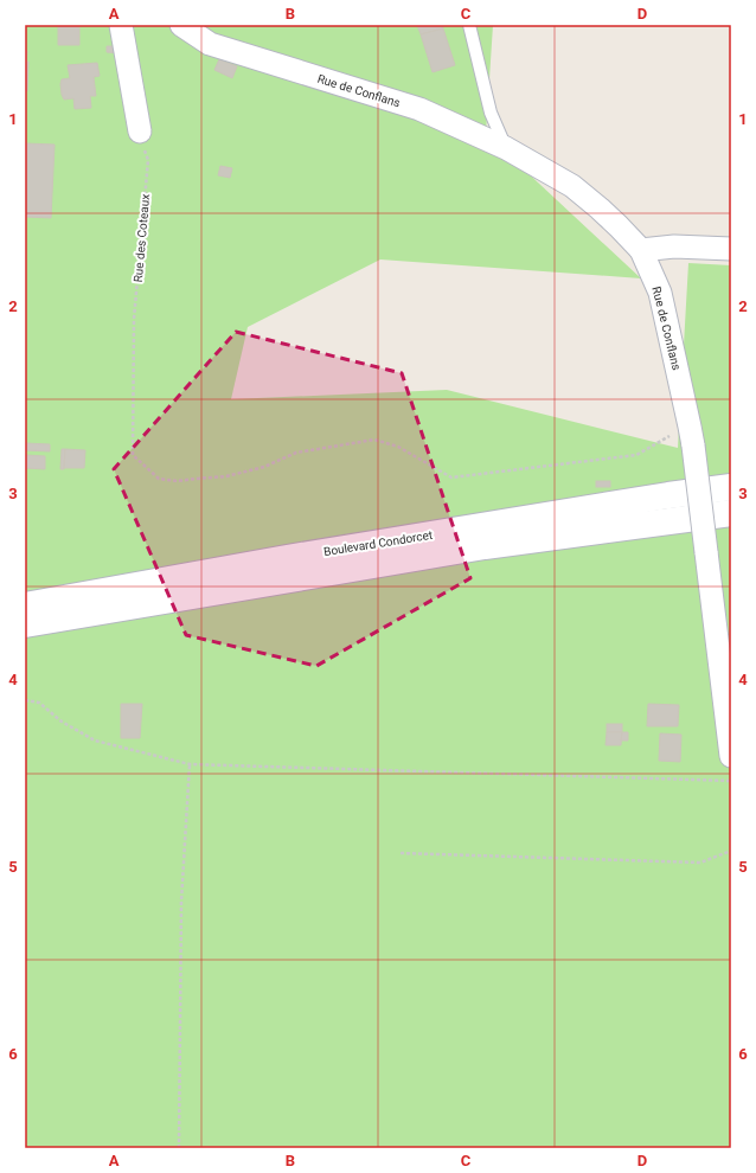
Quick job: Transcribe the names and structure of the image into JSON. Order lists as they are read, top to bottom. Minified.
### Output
{"streets":{"main road":["Boulevard Condorcet"],"street":["Rue de Conflans"],"path":["Rue des Coteaux"]},"grid":{"columns":["A","B","C","D"],"rows":["1","2","3","4","5","6"]}}
